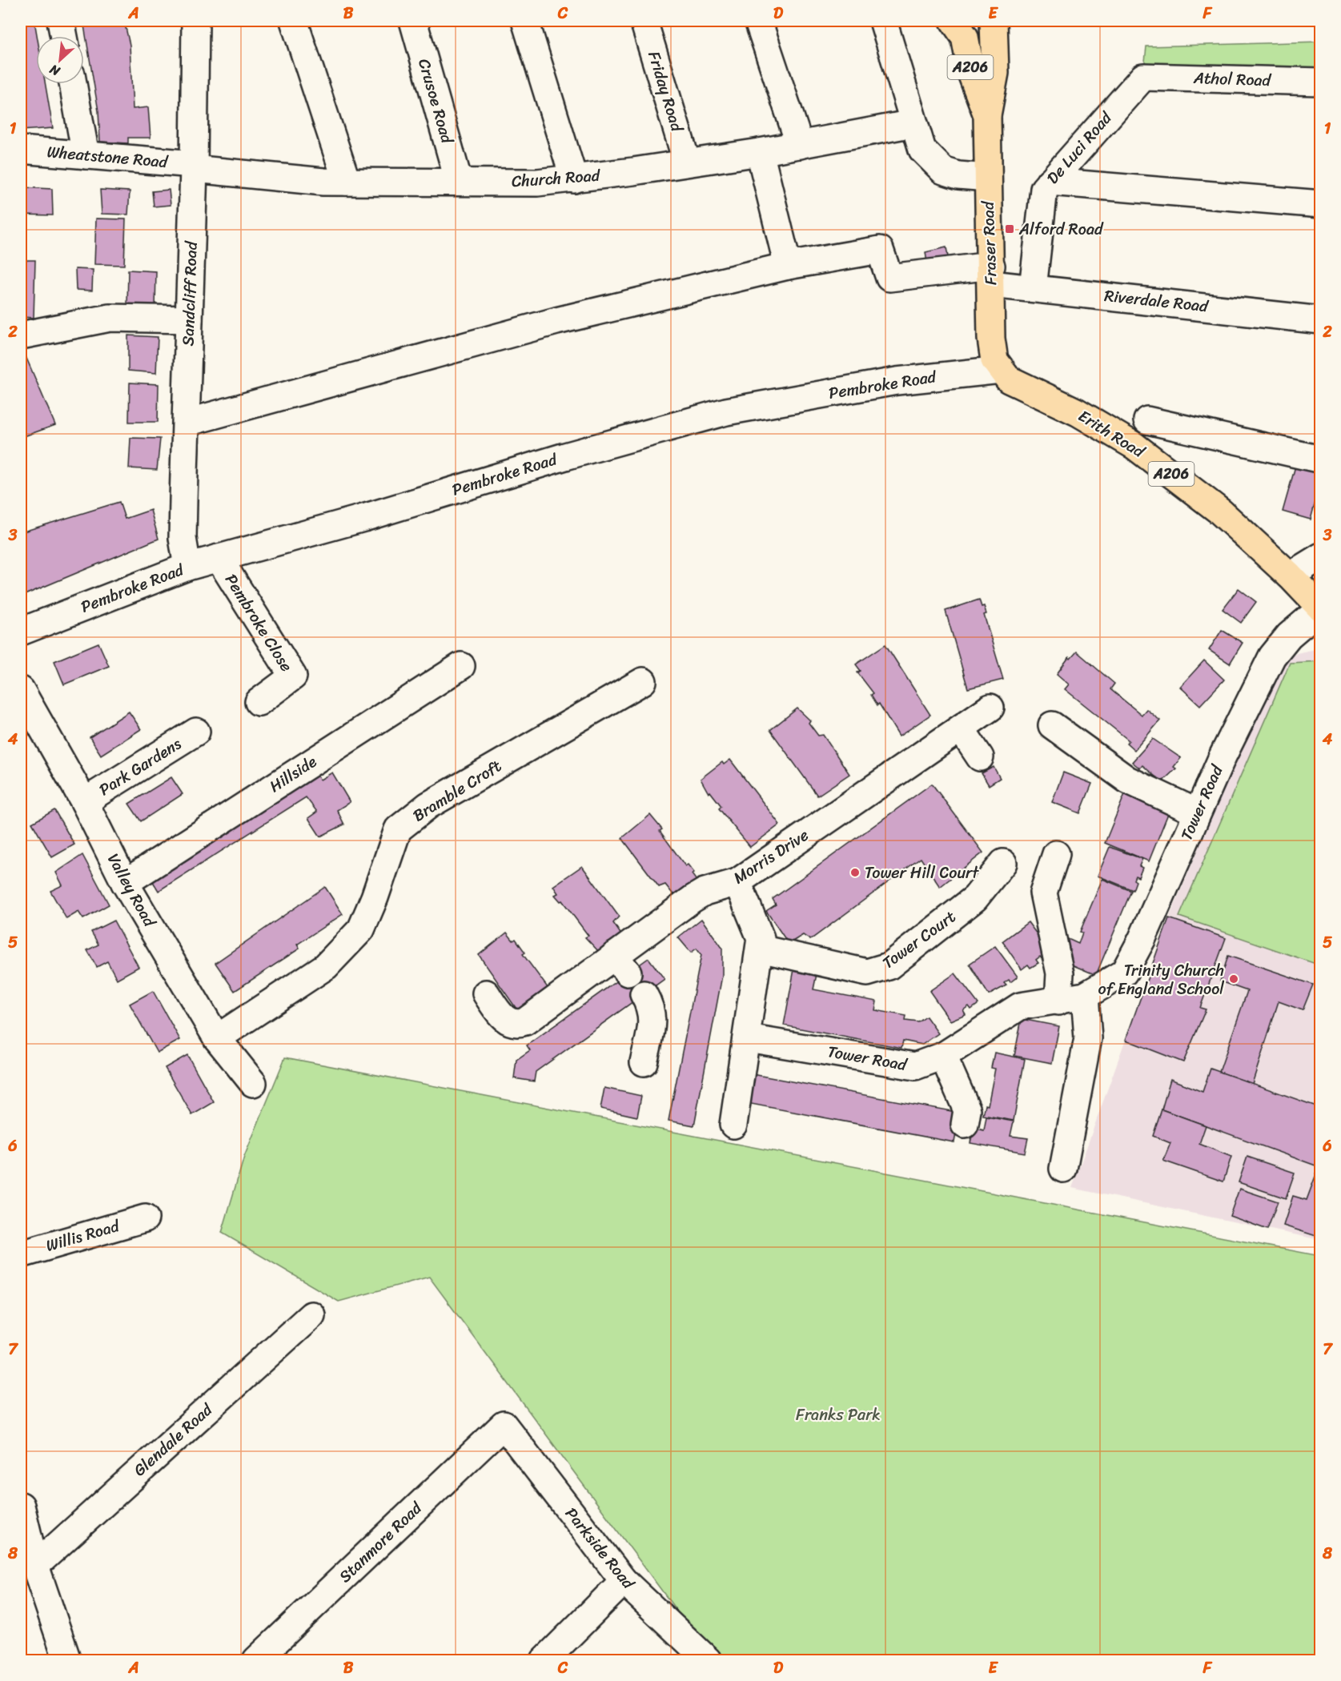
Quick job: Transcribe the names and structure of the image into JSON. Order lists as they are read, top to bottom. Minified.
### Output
{"streets":{"main road":["A206","Fraser Road","Erith Road"],"street":["Athol Road","Friday Road","Crusoe Road","De Luci Road","Wheatstone Road","Church Road","Sandcliff Road","Riverdale Road","Pembroke Road","Pembroke Close","Park Gardens","Hillside","Bramble Croft","Tower Road","Morris Drive","Valley Road","Tower Court","Willis Road","Glendale Road","Stanmore Road","Parkside Road"]},"crossings":[["Athol Road","De Luci Road"],["Friday Road","Church Road"],["Crusoe Road","Church Road"],["De Luci Road","Riverdale Road"],["Wheatstone Road","Church Road"],["Wheatstone Road","Sandcliff Road"],["Church Road","Sandcliff Road"],["Fraser Road","Riverdale Road"],["Fraser Road","Pembroke Road"],["Fraser Road","Erith Road"],["Sandcliff Road","Pembroke Road"],["Pembroke Road","Erith Road"],["Pembroke Road","Pembroke Close"],["Erith Road","Tower Road"],["Park Gardens","Valley Road"],["Hillside","Valley Road"],["Bramble Croft","Valley Road"],["Stanmore Road","Parkside Road"]],"parks":["Franks Park"],"places":{"transit":["Alford Road"],"other":["Tower Hill Court","Trinity Church of England School"]},"north":"bottom left","grid":{"columns":["A","B","C","D","E","F"],"rows":["1","2","3","4","5","6","7","8"]}}
